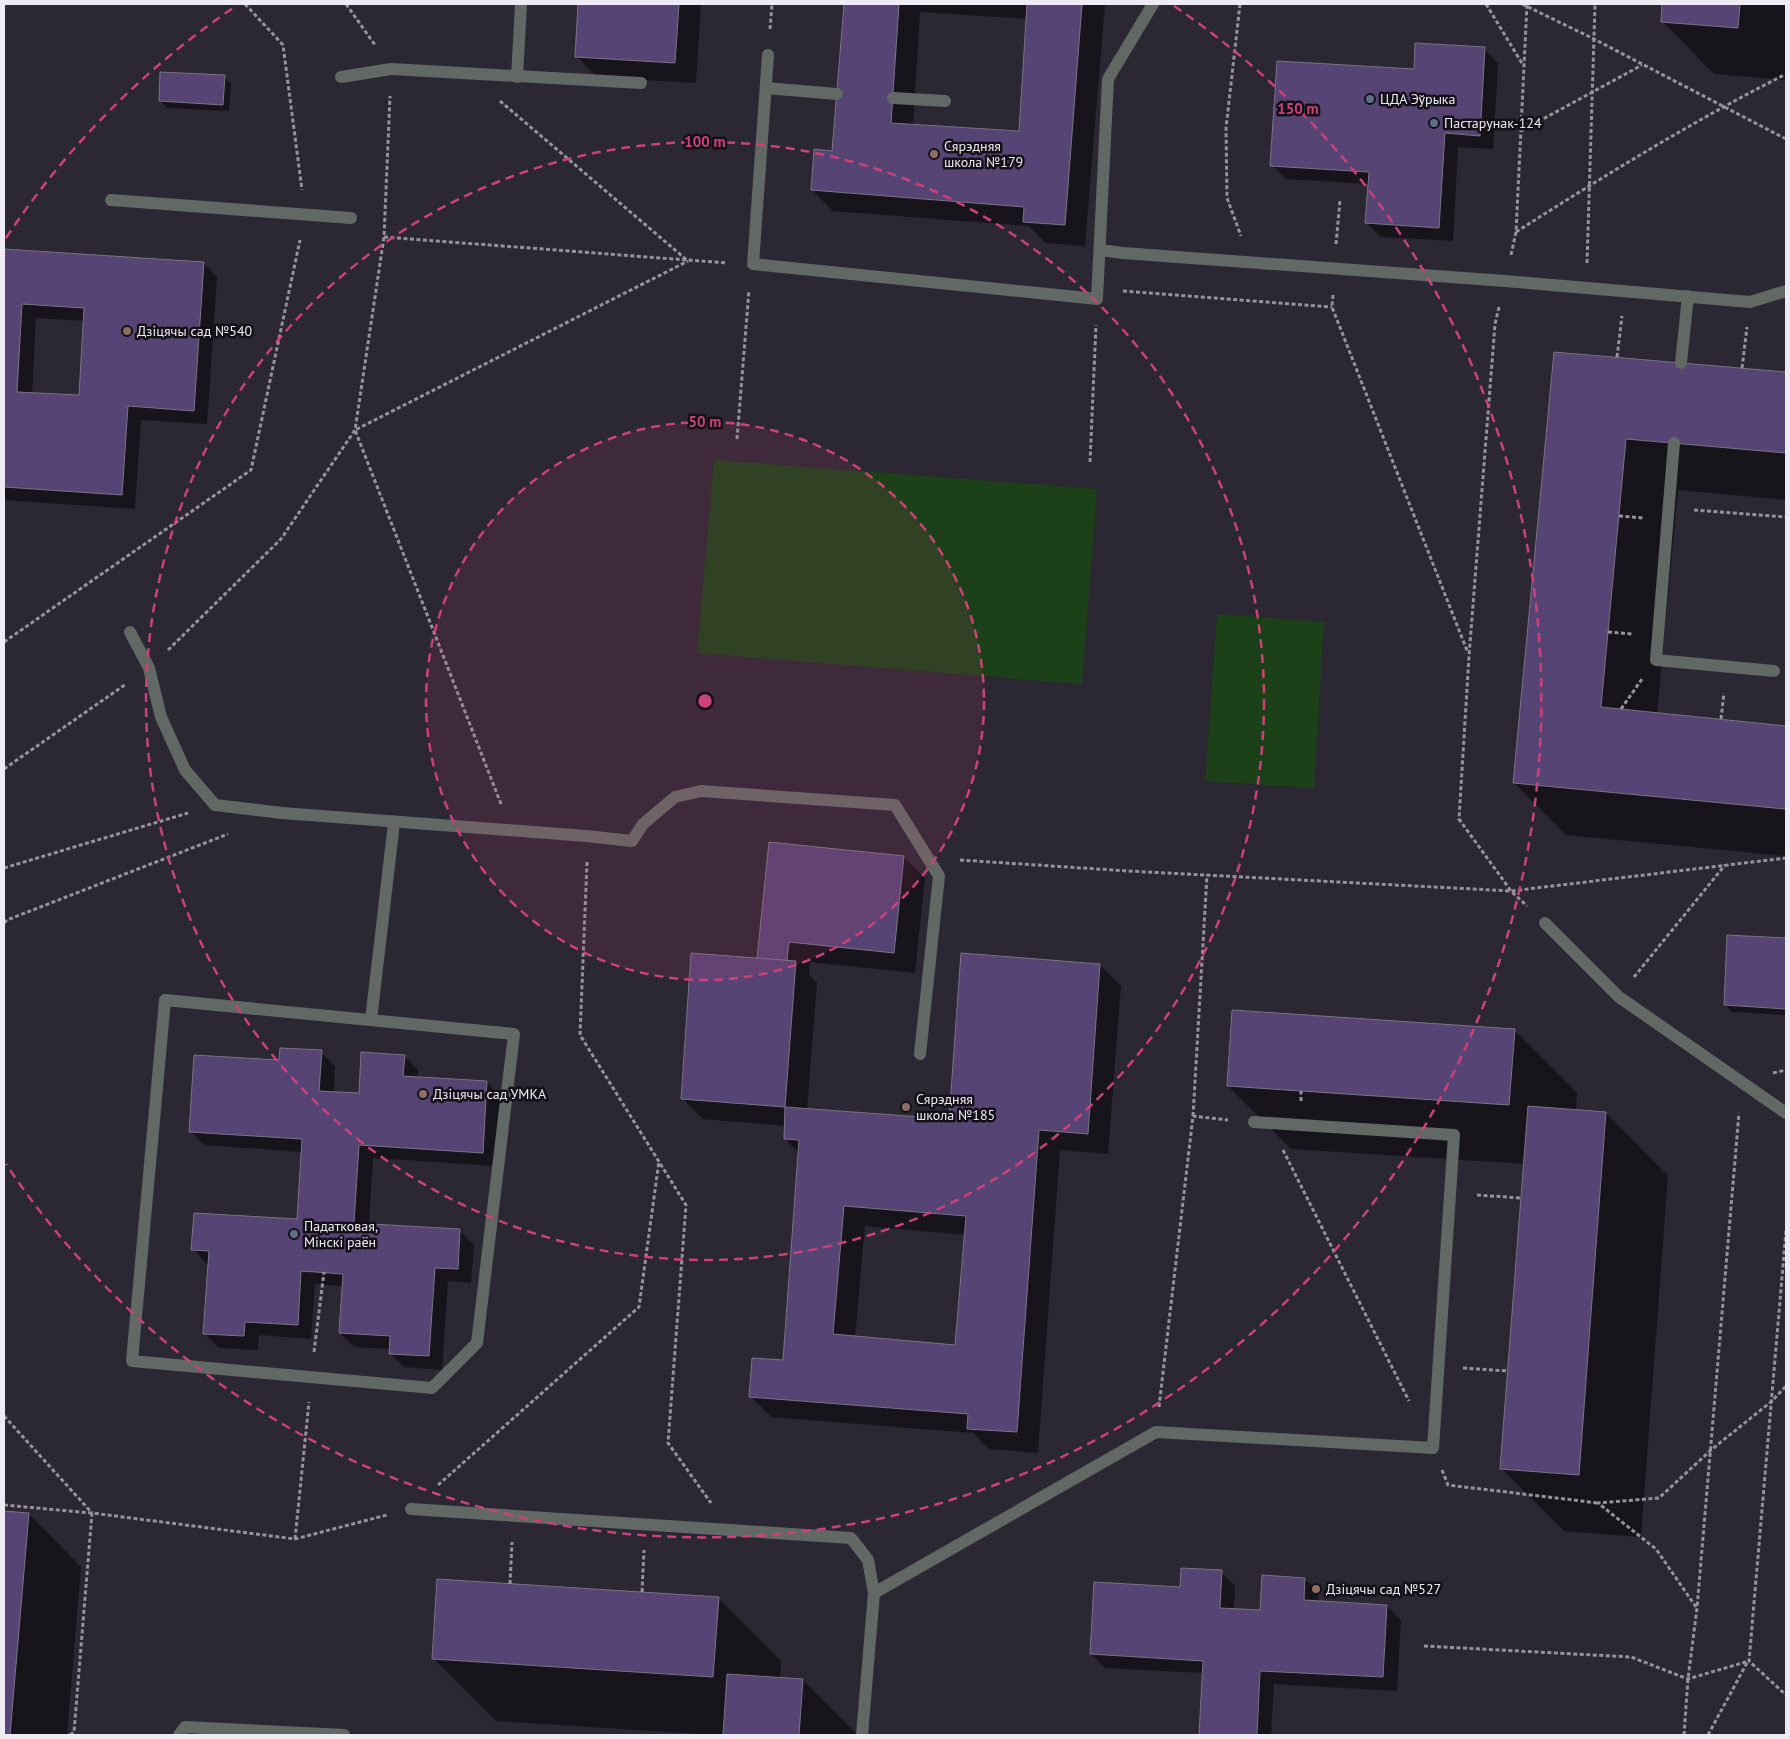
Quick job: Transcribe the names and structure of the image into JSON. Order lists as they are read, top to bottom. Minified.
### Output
{"places":["ЦДА Эўрыка","Пастарунак-124","Сярэдняя школа №179","Дзіцячы сад №540","Дзіцячы сад УМКА","Сярэдняя школа №185","Падатковая, Мінскі раён","Дзіцячы сад №527"],"rings":["150 m","100 m","50 m"]}
